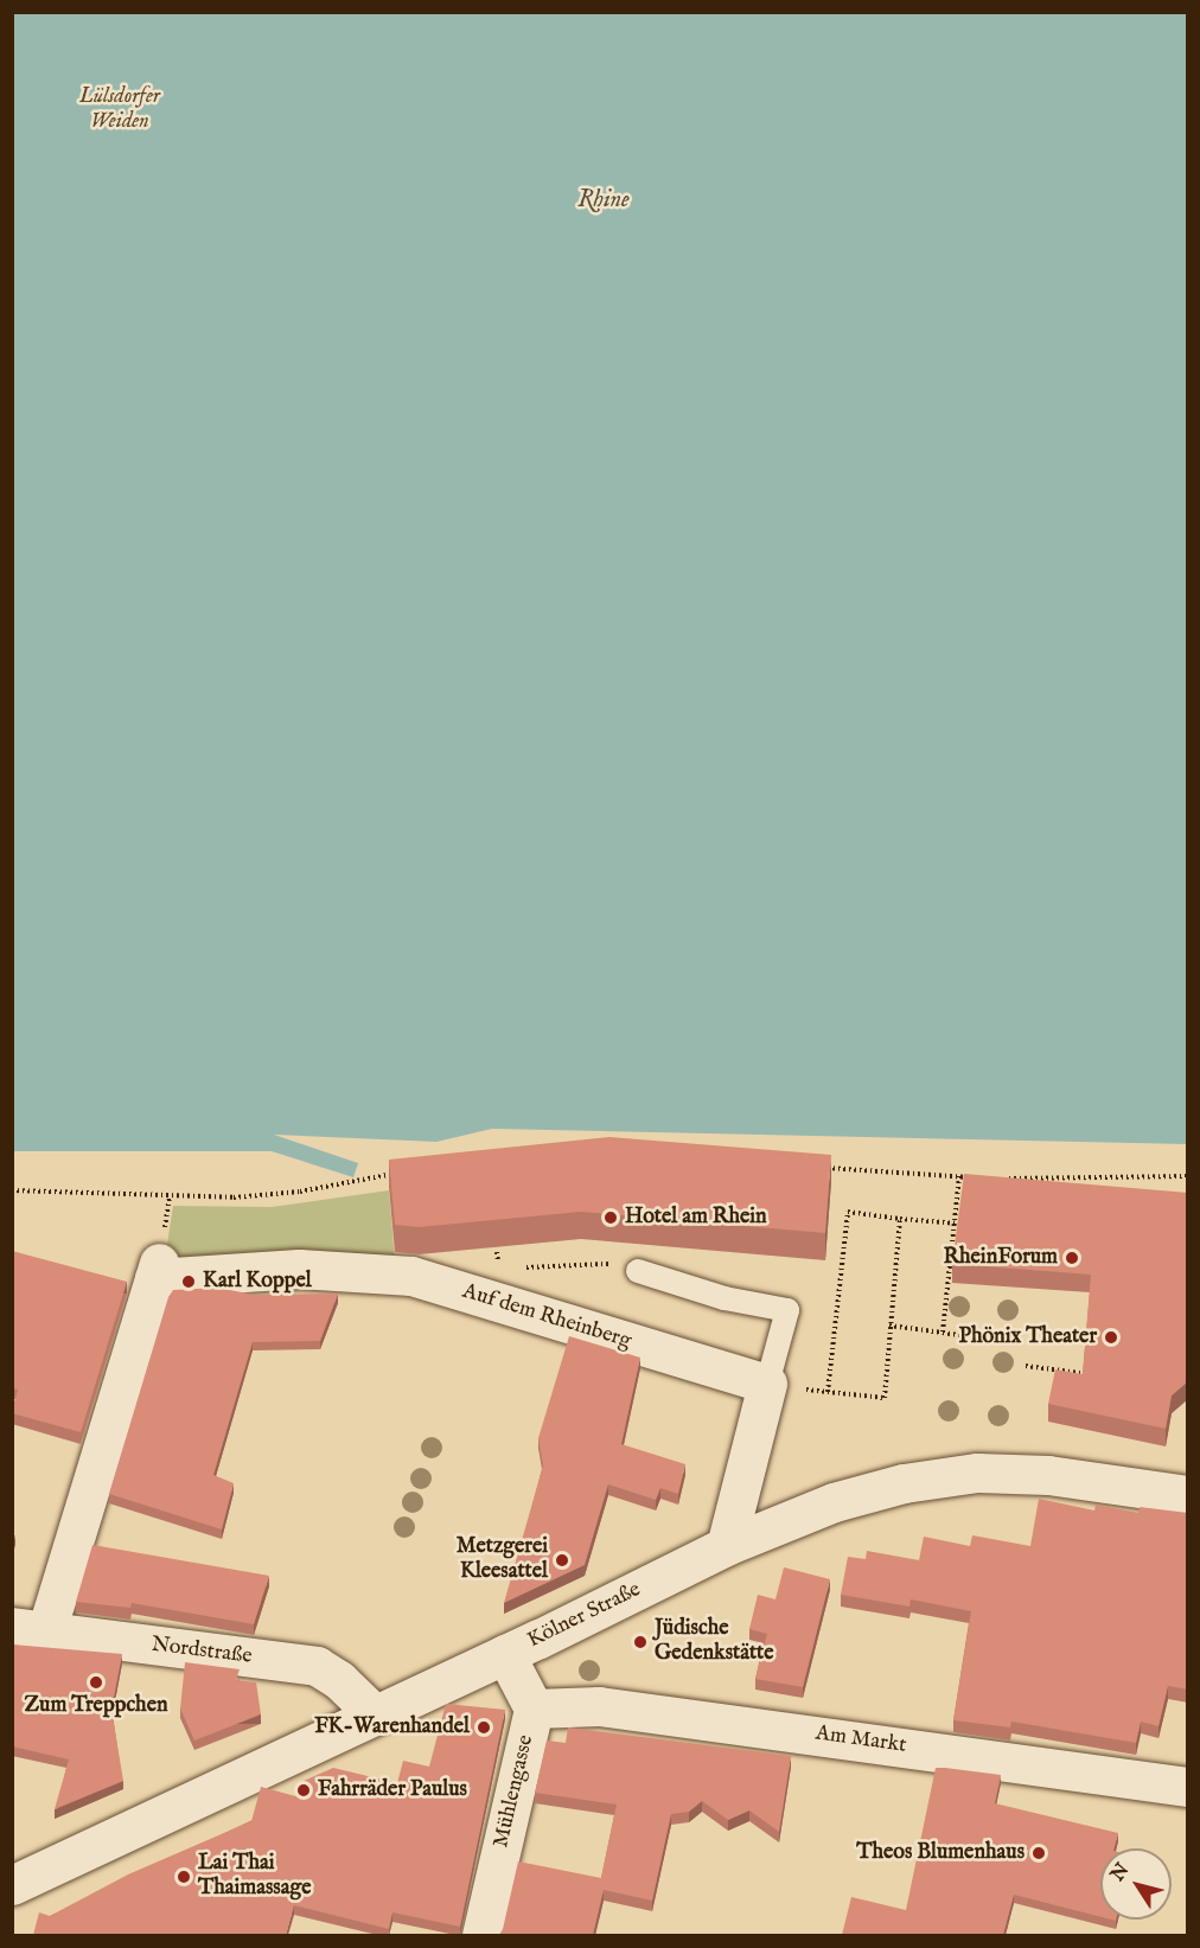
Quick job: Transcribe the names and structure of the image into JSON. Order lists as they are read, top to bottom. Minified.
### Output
{"streets":{"street":["Auf dem Rheinberg","Kölner Straße","Nordstraße","Am Markt","Mühlengasse"]},"crossings":[["Auf dem Rheinberg","Nordstraße"],["Kölner Straße","Nordstraße"],["Kölner Straße","Mühlengasse"],["Am Markt","Mühlengasse"]],"water":["Rhine"],"parks":["Lülsdorfer Weiden"],"places":["Hotel am Rhein","RheinForum","Karl Koppel","Phönix Theater","Metzgerei Kleesattel","Jüdische Gedenkstätte","Zum Treppchen","FK-Warenhandel","Fahrräder Paulus","Theos Blumenhaus","Lai Thai Thaimassage"],"north":"top left"}
